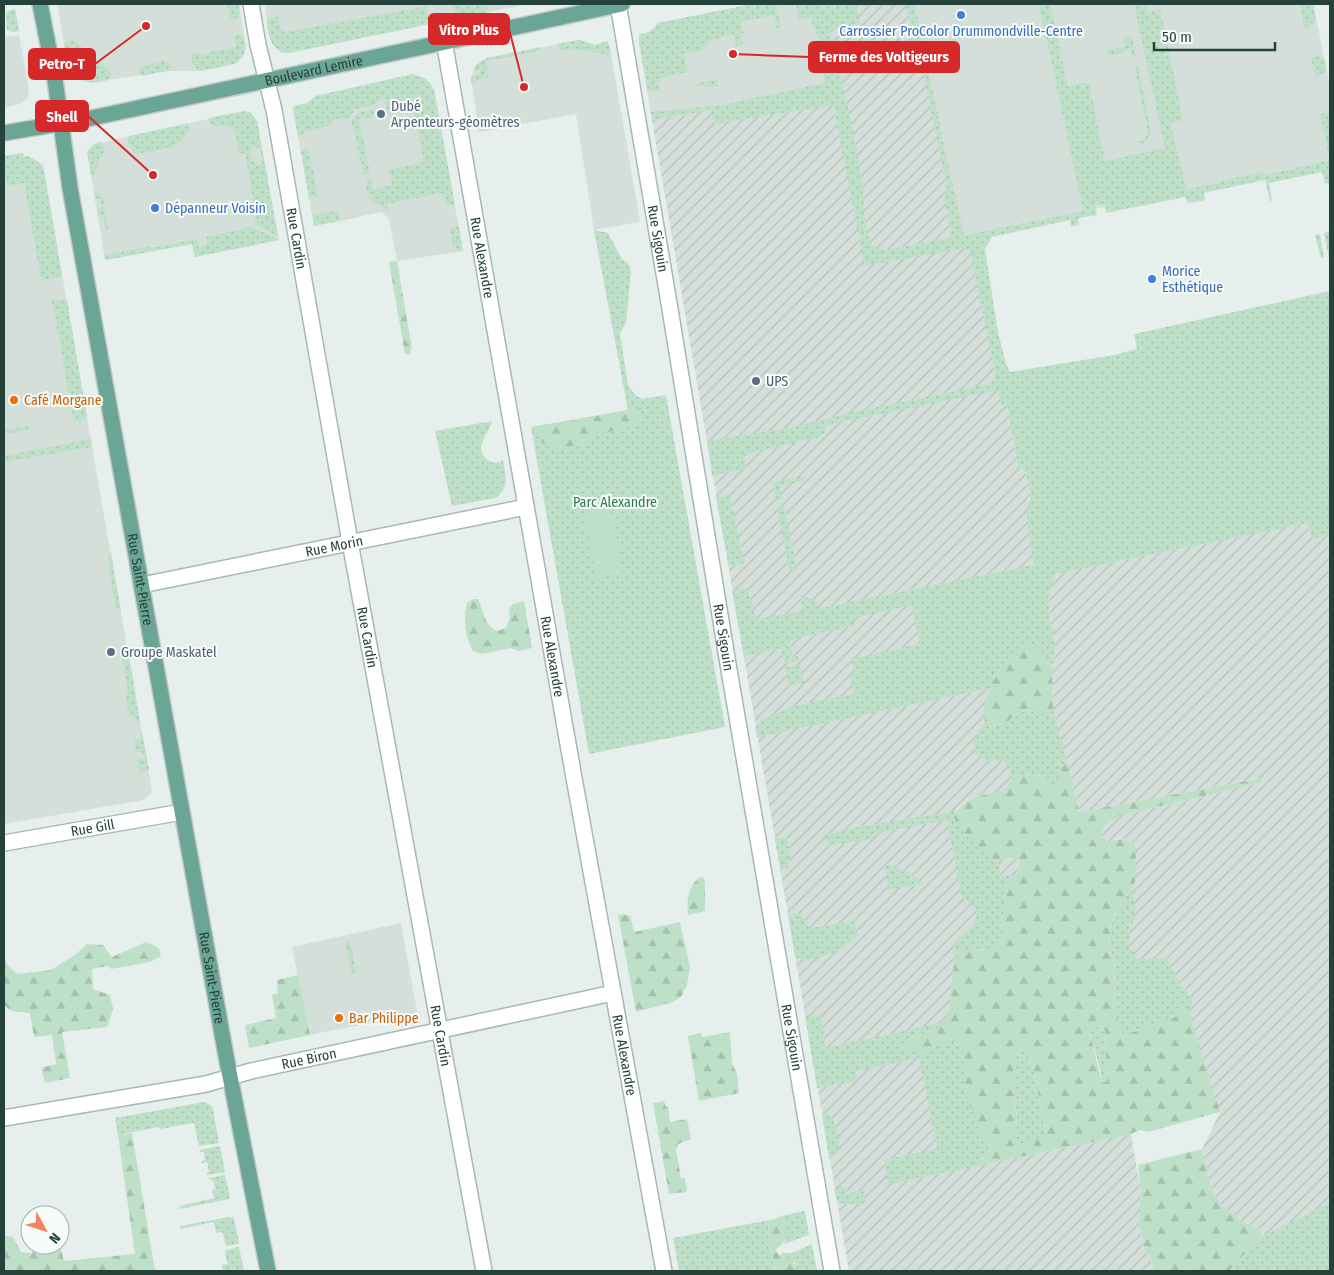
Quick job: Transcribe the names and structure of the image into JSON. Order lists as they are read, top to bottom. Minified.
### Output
{"streets":{"main road":["Boulevard Lemire","Rue Saint-Pierre"],"street":["Rue Sigouin","Rue Cardin","Rue Alexandre","Rue Morin","Rue Gill","Rue Biron"]},"crossings":[["Boulevard Lemire","Rue Sigouin"],["Boulevard Lemire","Rue Cardin"],["Boulevard Lemire","Rue Alexandre"],["Boulevard Lemire","Rue Saint-Pierre"],["Rue Cardin","Rue Morin"],["Rue Cardin","Rue Biron"],["Rue Alexandre","Rue Morin"],["Rue Alexandre","Rue Biron"],["Rue Morin","Rue Saint-Pierre"],["Rue Saint-Pierre","Rue Gill"],["Rue Saint-Pierre","Rue Biron"]],"parks":["Parc Alexandre"],"places":["Carrossier ProColor Drummondville-Centre","Petro-T","Ferme des Voltigeurs","Vitro Plus","Dubé Arpenteurs-géomètres","Shell","Dépanneur Voisin","Morice Esthétique","UPS","Café Morgane","Groupe Maskatel","Bar Philippe"],"scale_bar":"50 m","north":"bottom right"}
